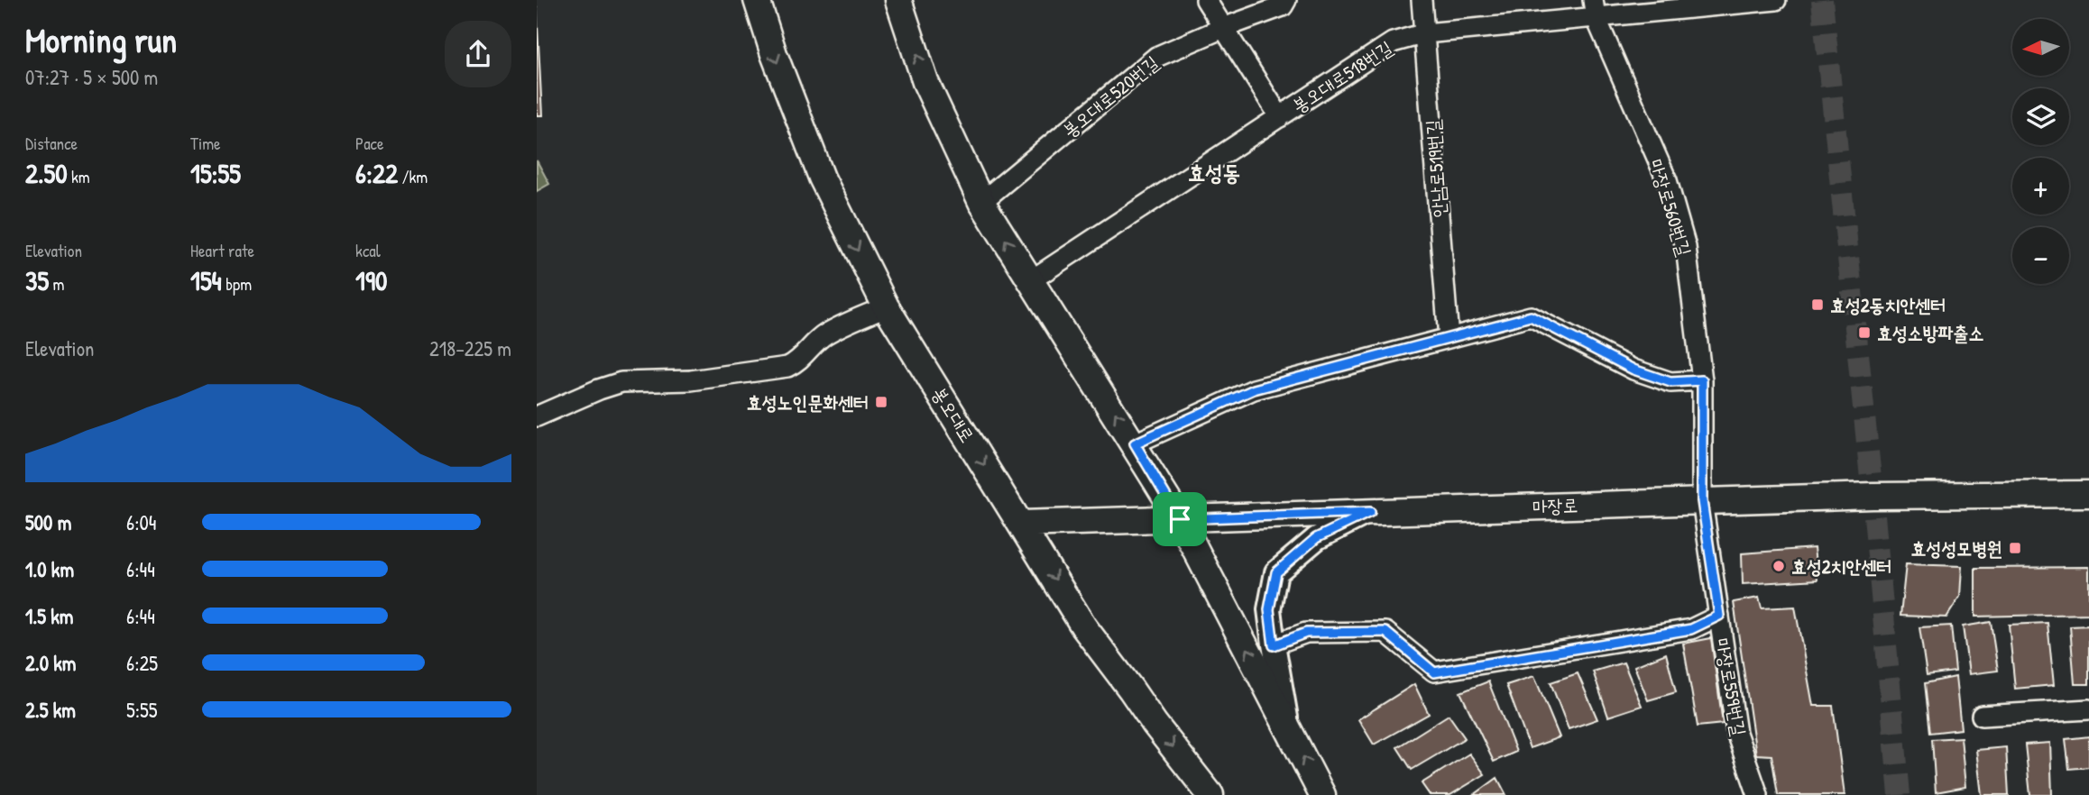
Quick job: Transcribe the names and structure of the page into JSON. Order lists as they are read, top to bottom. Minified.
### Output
{"streets":{"main road":["봉오대로","마장로"],"street":["봉오대로518번길","봉오대로520번길","안남로519번길","마장로560번길","마장로559번길"]},"crossings":[["봉오대로518번길","안남로519번길"],["봉오대로518번길","마장로560번길"],["마장로560번길","마장로"],["마장로560번길","마장로559번길"],["봉오대로","마장로"],["마장로","마장로559번길"]],"districts":["효성동"],"places":{"transit":["효성2동치안센터","효성소방파출소","효성노인문화센터","효성성모병원"],"other":["효성2치안센터"]},"north":"left","page":{"heading":["Morning run","07:27 · 5 × 500 m"],"map_buttons":["+","−"],"stats":[["Distance","2.50 km"],["Time","15:55"],["Pace","6:22 /km"],["Elevation","35 m"],["Heart rate","154 bpm"],["kcal","190"]],"chart":["Elevation","218–225 m"],"list":[{"name":"500 m","note":"6:04"},{"name":"1.0 km","note":"6:44"},{"name":"1.5 km","note":"6:44"},{"name":"2.0 km","note":"6:25"},{"name":"2.5 km","note":"5:55"}]}}
